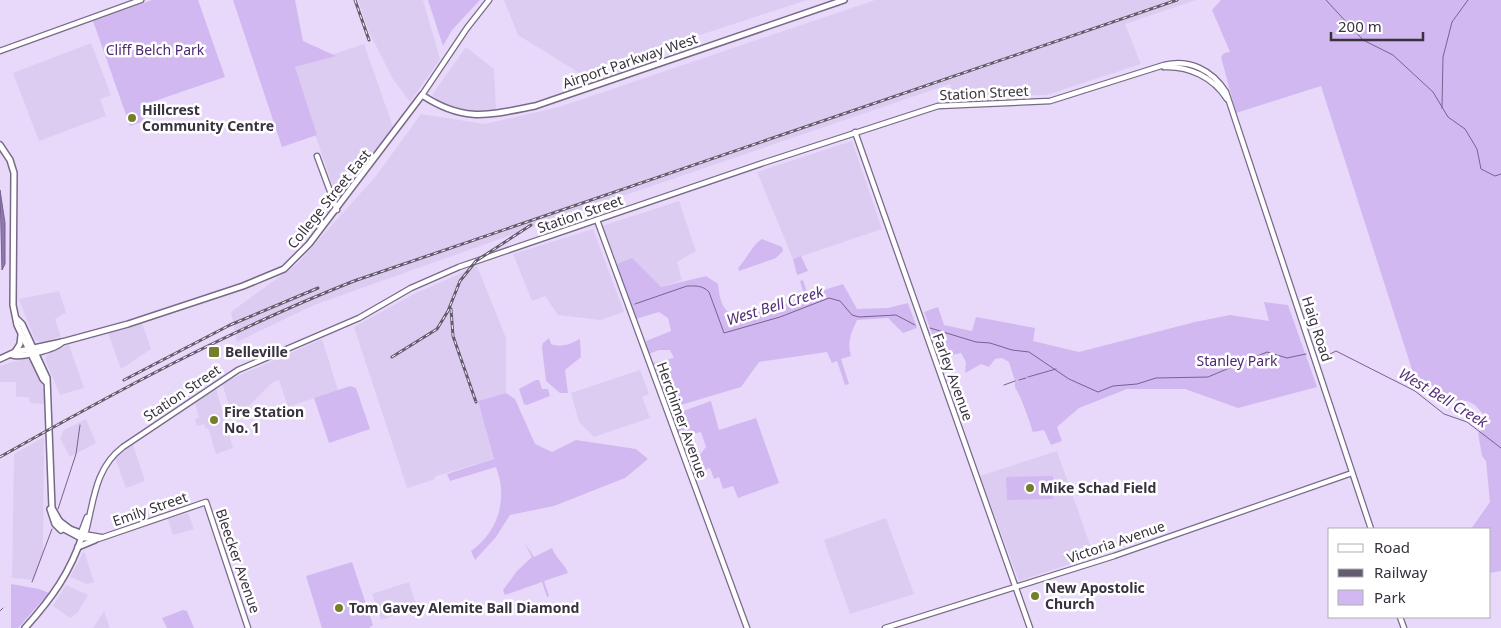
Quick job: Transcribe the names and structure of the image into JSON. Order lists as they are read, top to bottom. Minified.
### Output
{"streets":{"main road":["Airport Parkway West","Station Street","College Street East"],"street":["Haig Road","Farley Avenue","Herchimer Avenue","Emily Street","Victoria Avenue","Bleecker Avenue"]},"crossings":[["Airport Parkway West","College Street East"],["Station Street","Haig Road"],["Station Street","Farley Avenue"],["Station Street","Herchimer Avenue"],["Station Street","Emily Street"],["Haig Road","Victoria Avenue"],["Farley Avenue","Victoria Avenue"],["Emily Street","Bleecker Avenue"]],"water":["West Bell Creek"],"parks":["Cliff Belch Park","Stanley Park"],"places":{"other":["Hillcrest Community Centre","Fire Station No. 1","Mike Schad Field","New Apostolic Church","Tom Gavey Alemite Ball Diamond"],"transit":["Belleville"]},"legend":["Road","Railway","Park"],"scale_bar":"200 m"}
